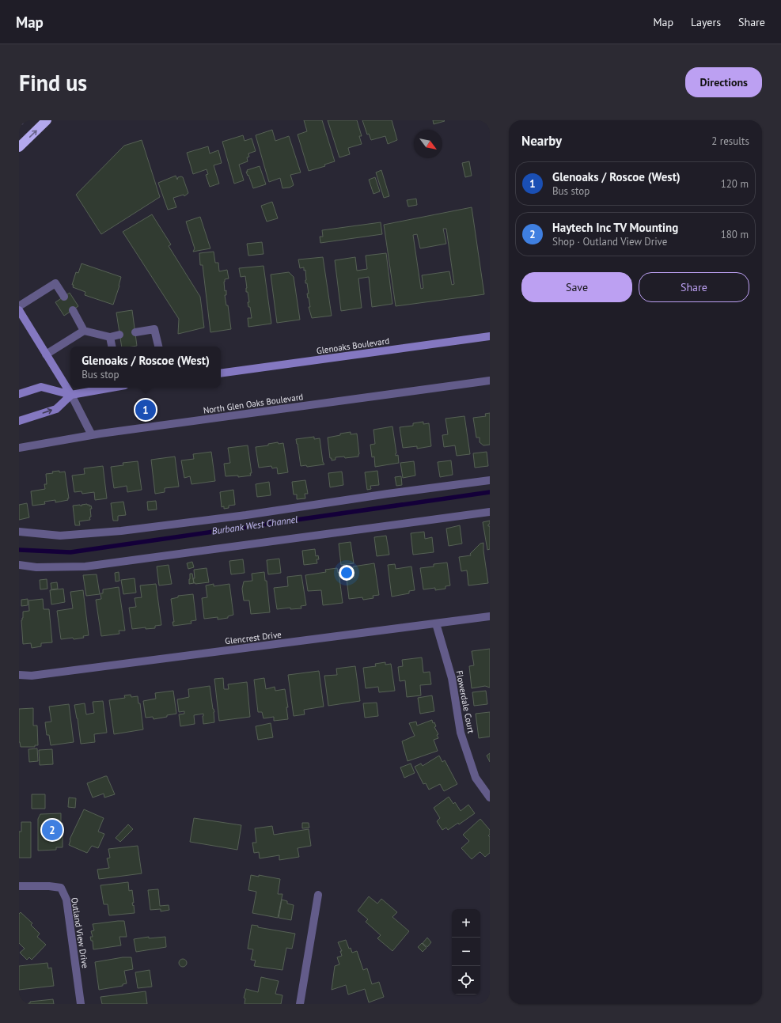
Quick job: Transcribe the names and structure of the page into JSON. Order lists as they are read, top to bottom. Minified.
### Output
{"streets":{"main road":["Glenoaks Boulevard"],"street":["North Glen Oaks Boulevard","Glencrest Drive","Flowerdale Court","Outland View Drive"]},"crossings":[["Glencrest Drive","Flowerdale Court"]],"water":["Burbank West Channel"],"north":"bottom right","page":{"header":"Map","nav":["Map","Layers","Share"],"buttons":["Directions",["Save","Share"]],"title":"Find us","heading":["Nearby","2 results"],"list":[{"mark":"1","name":"Glenoaks / Roscoe (West)","note":"Bus stop","value":"120 m"},{"mark":"2","name":"Haytech Inc TV Mounting","note":"Shop · Outland View Drive","value":"180 m"}],"popup":["Glenoaks / Roscoe (West)","Bus stop"],"pins":["1","2"],"map_buttons":["+","−"]}}
